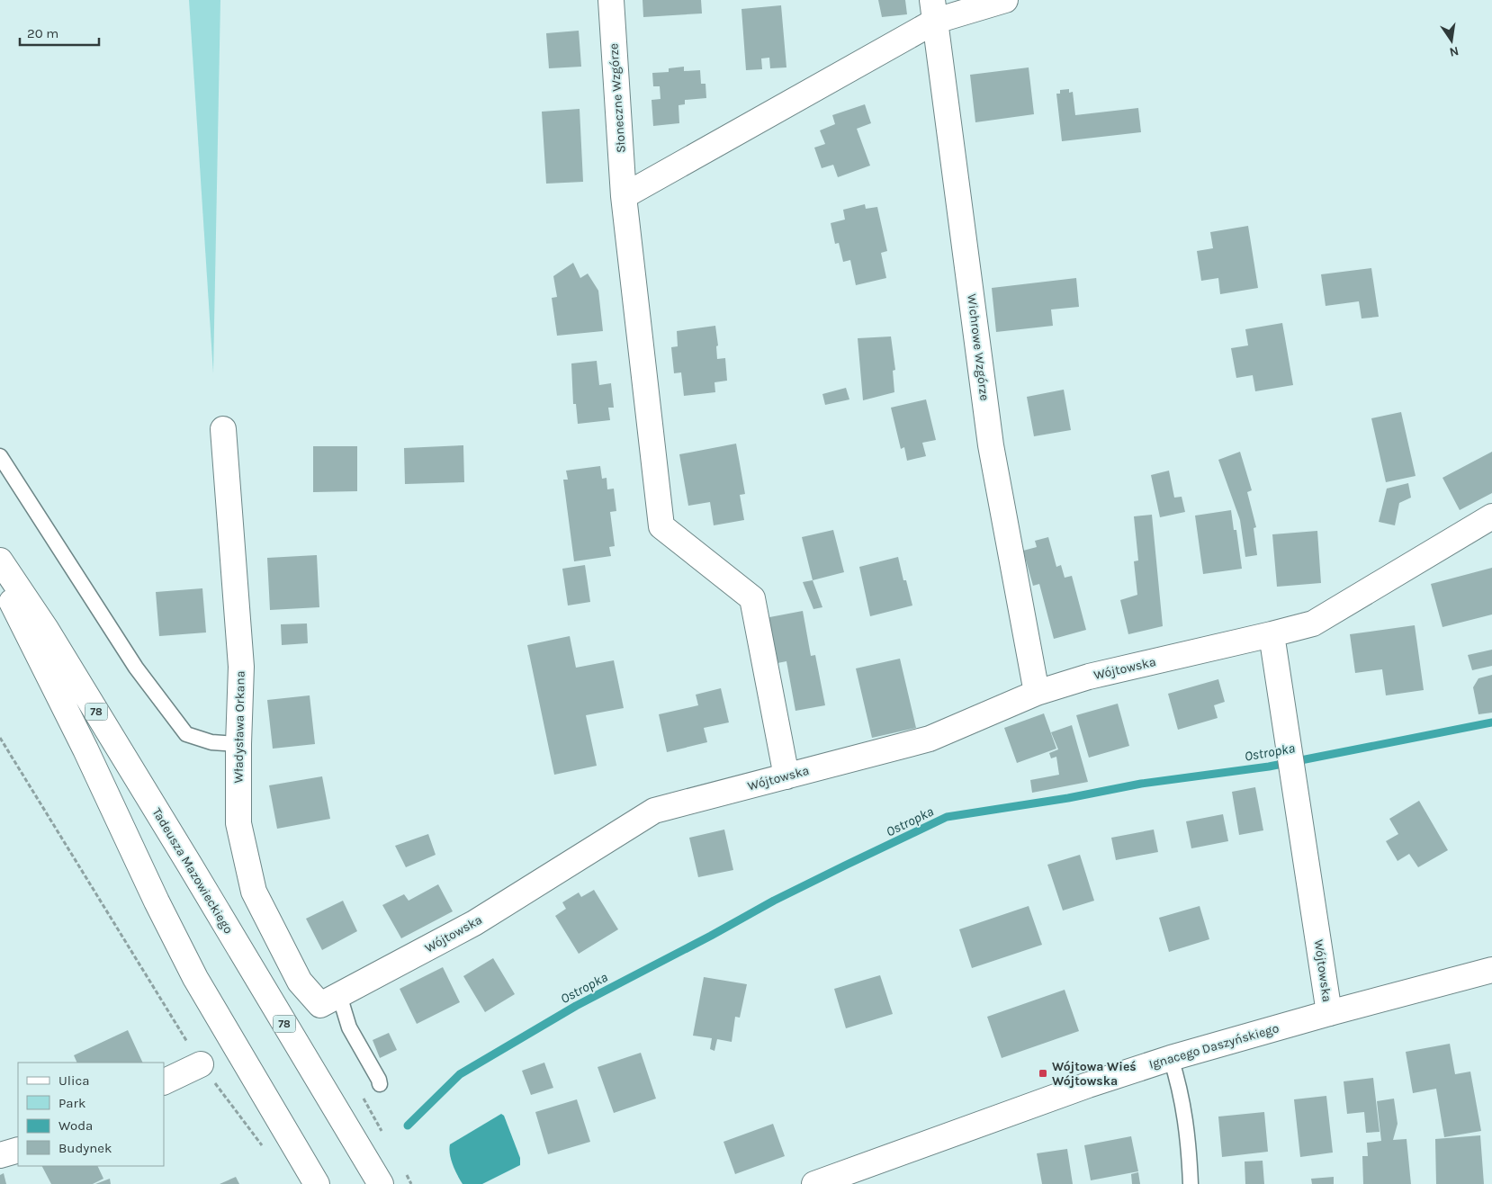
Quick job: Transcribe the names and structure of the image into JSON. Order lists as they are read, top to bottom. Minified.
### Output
{"streets":{"street":["Słoneczne Wzgórze","Wichrowe Wzgórze","Wójtowska","78","Władysława Orkana","Tadeusza Mazowieckiego","Ignacego Daszyńskiego"]},"crossings":[["Słoneczne Wzgórze","Wójtowska"],["Wichrowe Wzgórze","Wójtowska"],["Wójtowska","Władysława Orkana"],["Wójtowska","Ignacego Daszyńskiego"]],"water":["Ostropka"],"places":{"transit":["Wójtowa Wieś Wójtowska"]},"legend":["Ulica","Park","Woda","Budynek"],"scale_bar":"20 m","north":"bottom"}
